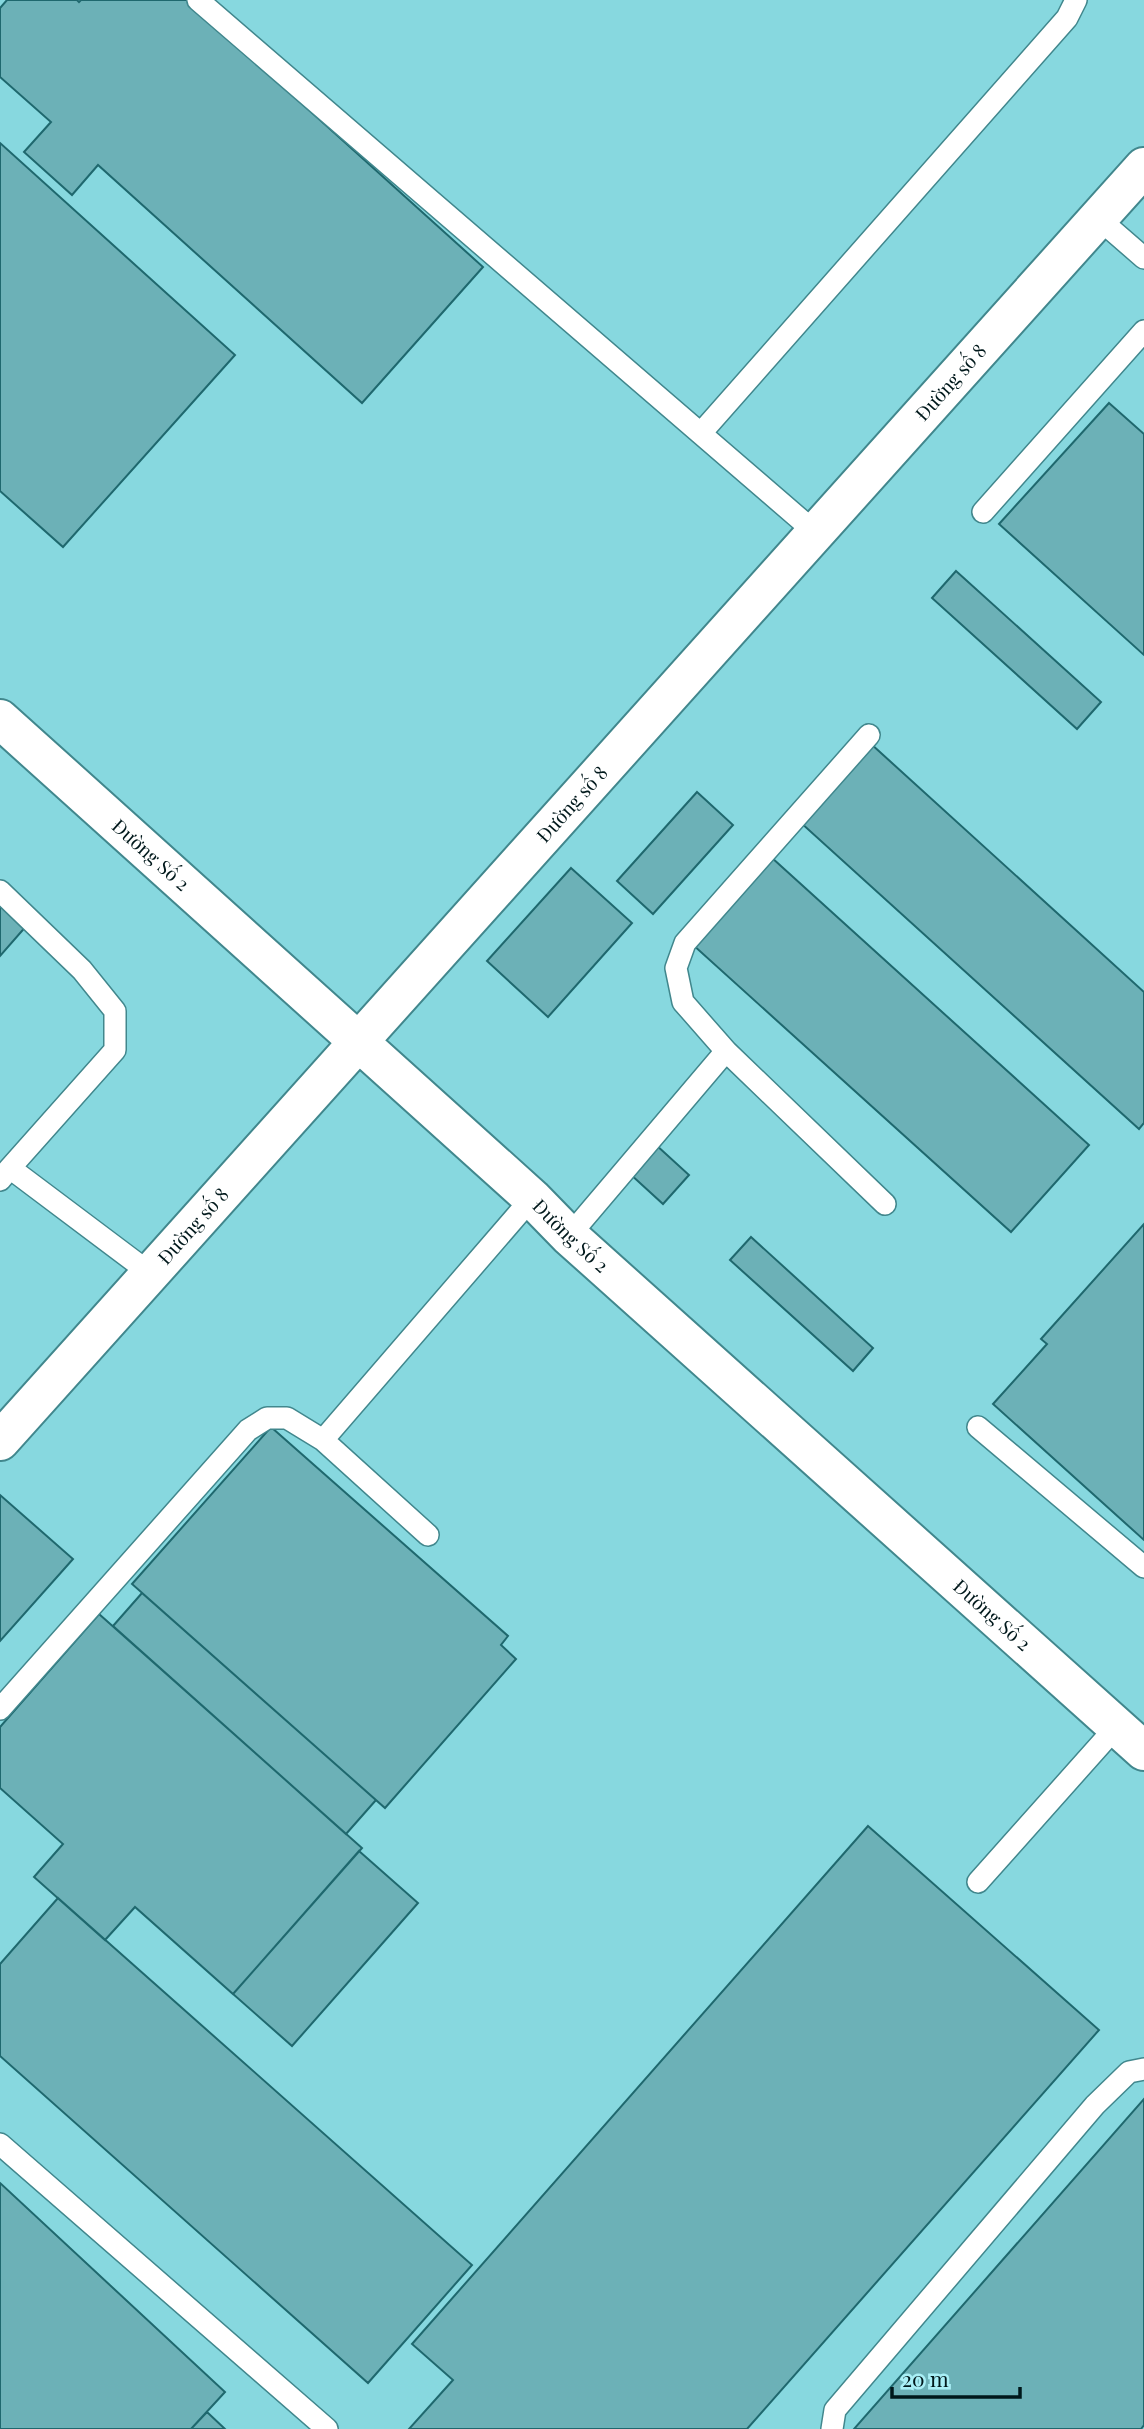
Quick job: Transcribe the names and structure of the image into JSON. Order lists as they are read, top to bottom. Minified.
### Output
{"streets":{"street":["Đường số 8","Đường Số 2"]},"crossings":[["Đường số 8","Đường Số 2"]],"scale_bar":"20 m"}
